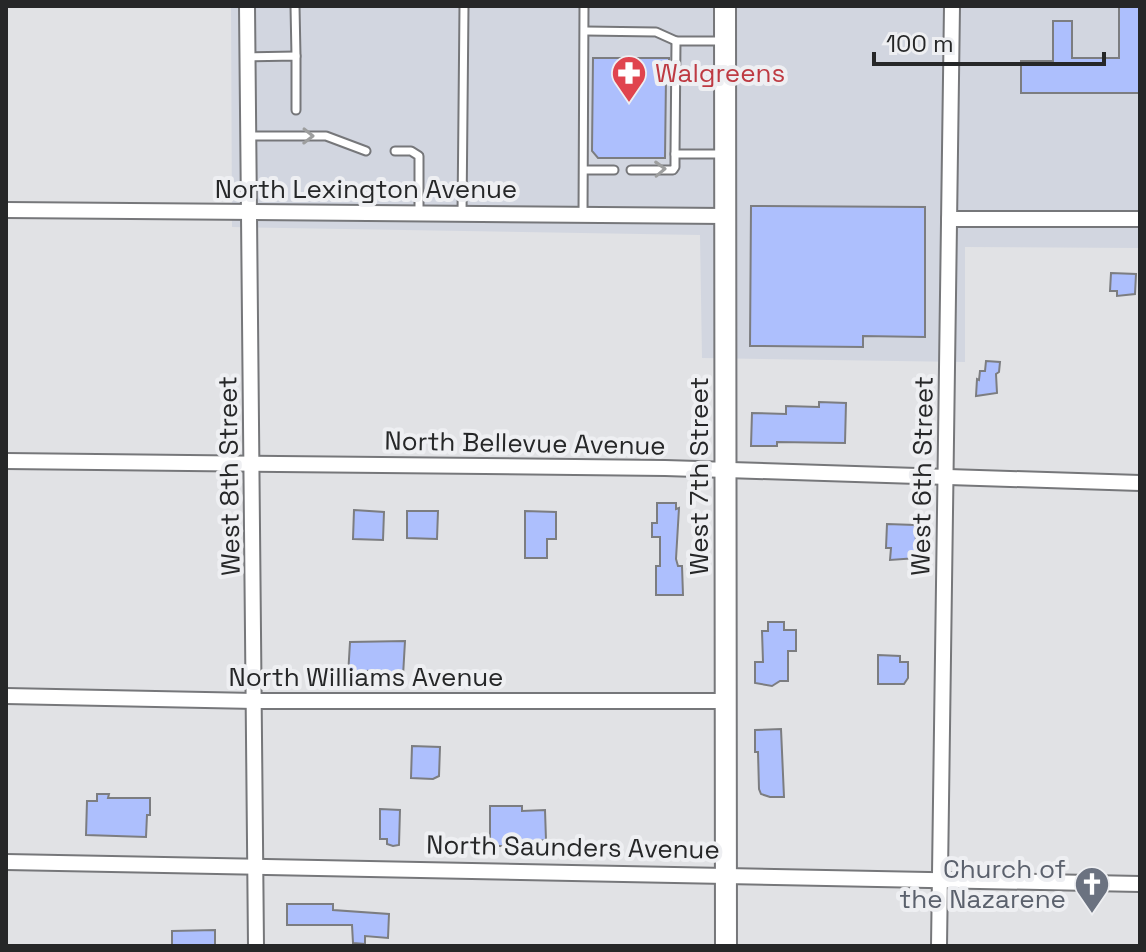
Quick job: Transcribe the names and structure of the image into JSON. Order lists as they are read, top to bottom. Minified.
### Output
{"streets":{"main road":["West 7th Street"],"street":["North Lexington Avenue","North Bellevue Avenue","West 8th Street","West 6th Street","North Williams Avenue","North Saunders Avenue"]},"crossings":[["North Lexington Avenue","West 8th Street"],["North Lexington Avenue","West 7th Street"],["North Bellevue Avenue","West 8th Street"],["North Bellevue Avenue","West 7th Street"],["North Bellevue Avenue","West 6th Street"],["West 8th Street","North Williams Avenue"],["West 8th Street","North Saunders Avenue"],["West 7th Street","North Williams Avenue"],["West 7th Street","North Saunders Avenue"],["West 6th Street","North Saunders Avenue"]],"places":{"pharmacy":["Walgreens"],"church":["Church of the Nazarene"]},"scale_bar":"100 m"}
